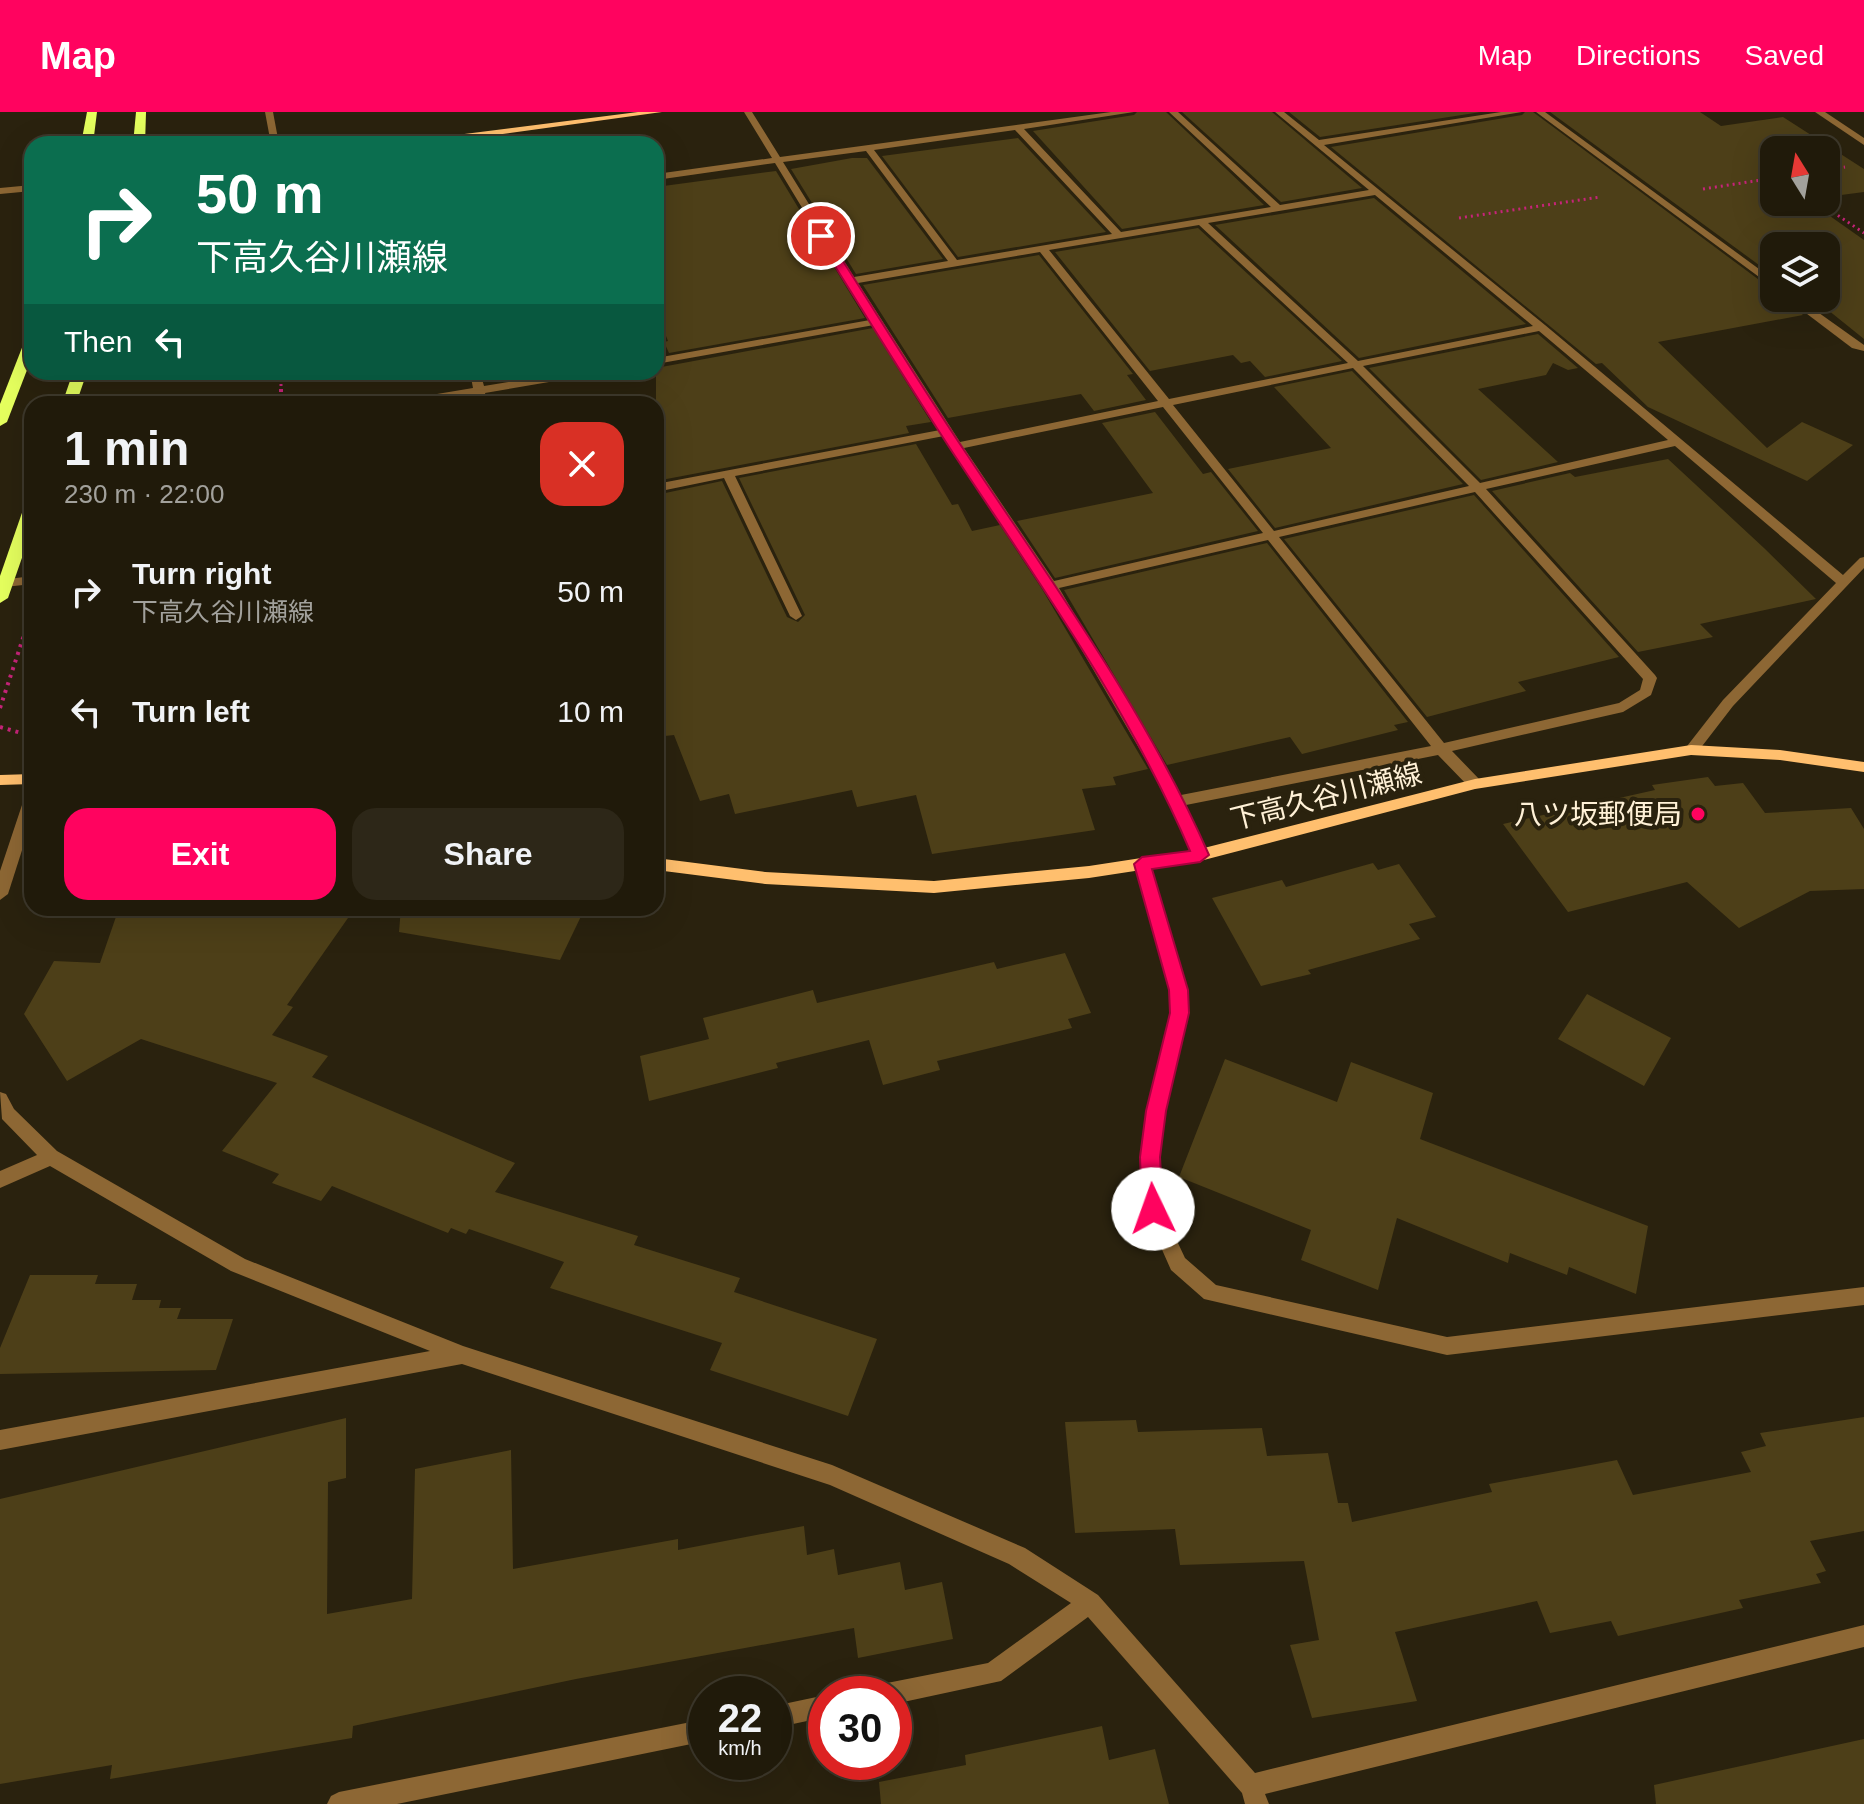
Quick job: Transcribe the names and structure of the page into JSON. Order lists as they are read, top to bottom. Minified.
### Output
{"streets":{"main road":["下高久谷川瀬線"]},"places":["八ツ坂郵便局"],"north":"top","page":{"header":"Map","nav":["Map","Directions","Saved"],"turn":["50 m","下高久谷川瀬線"],"then":"Then","heading":["1 min","230 m · 22:00"],"list":[{"name":"Turn right","note":"下高久谷川瀬線","value":"50 m"},{"name":"Turn left","value":"10 m"}],"buttons":["Exit","Share"],"speed":"22 km/h","limit":"30"}}
